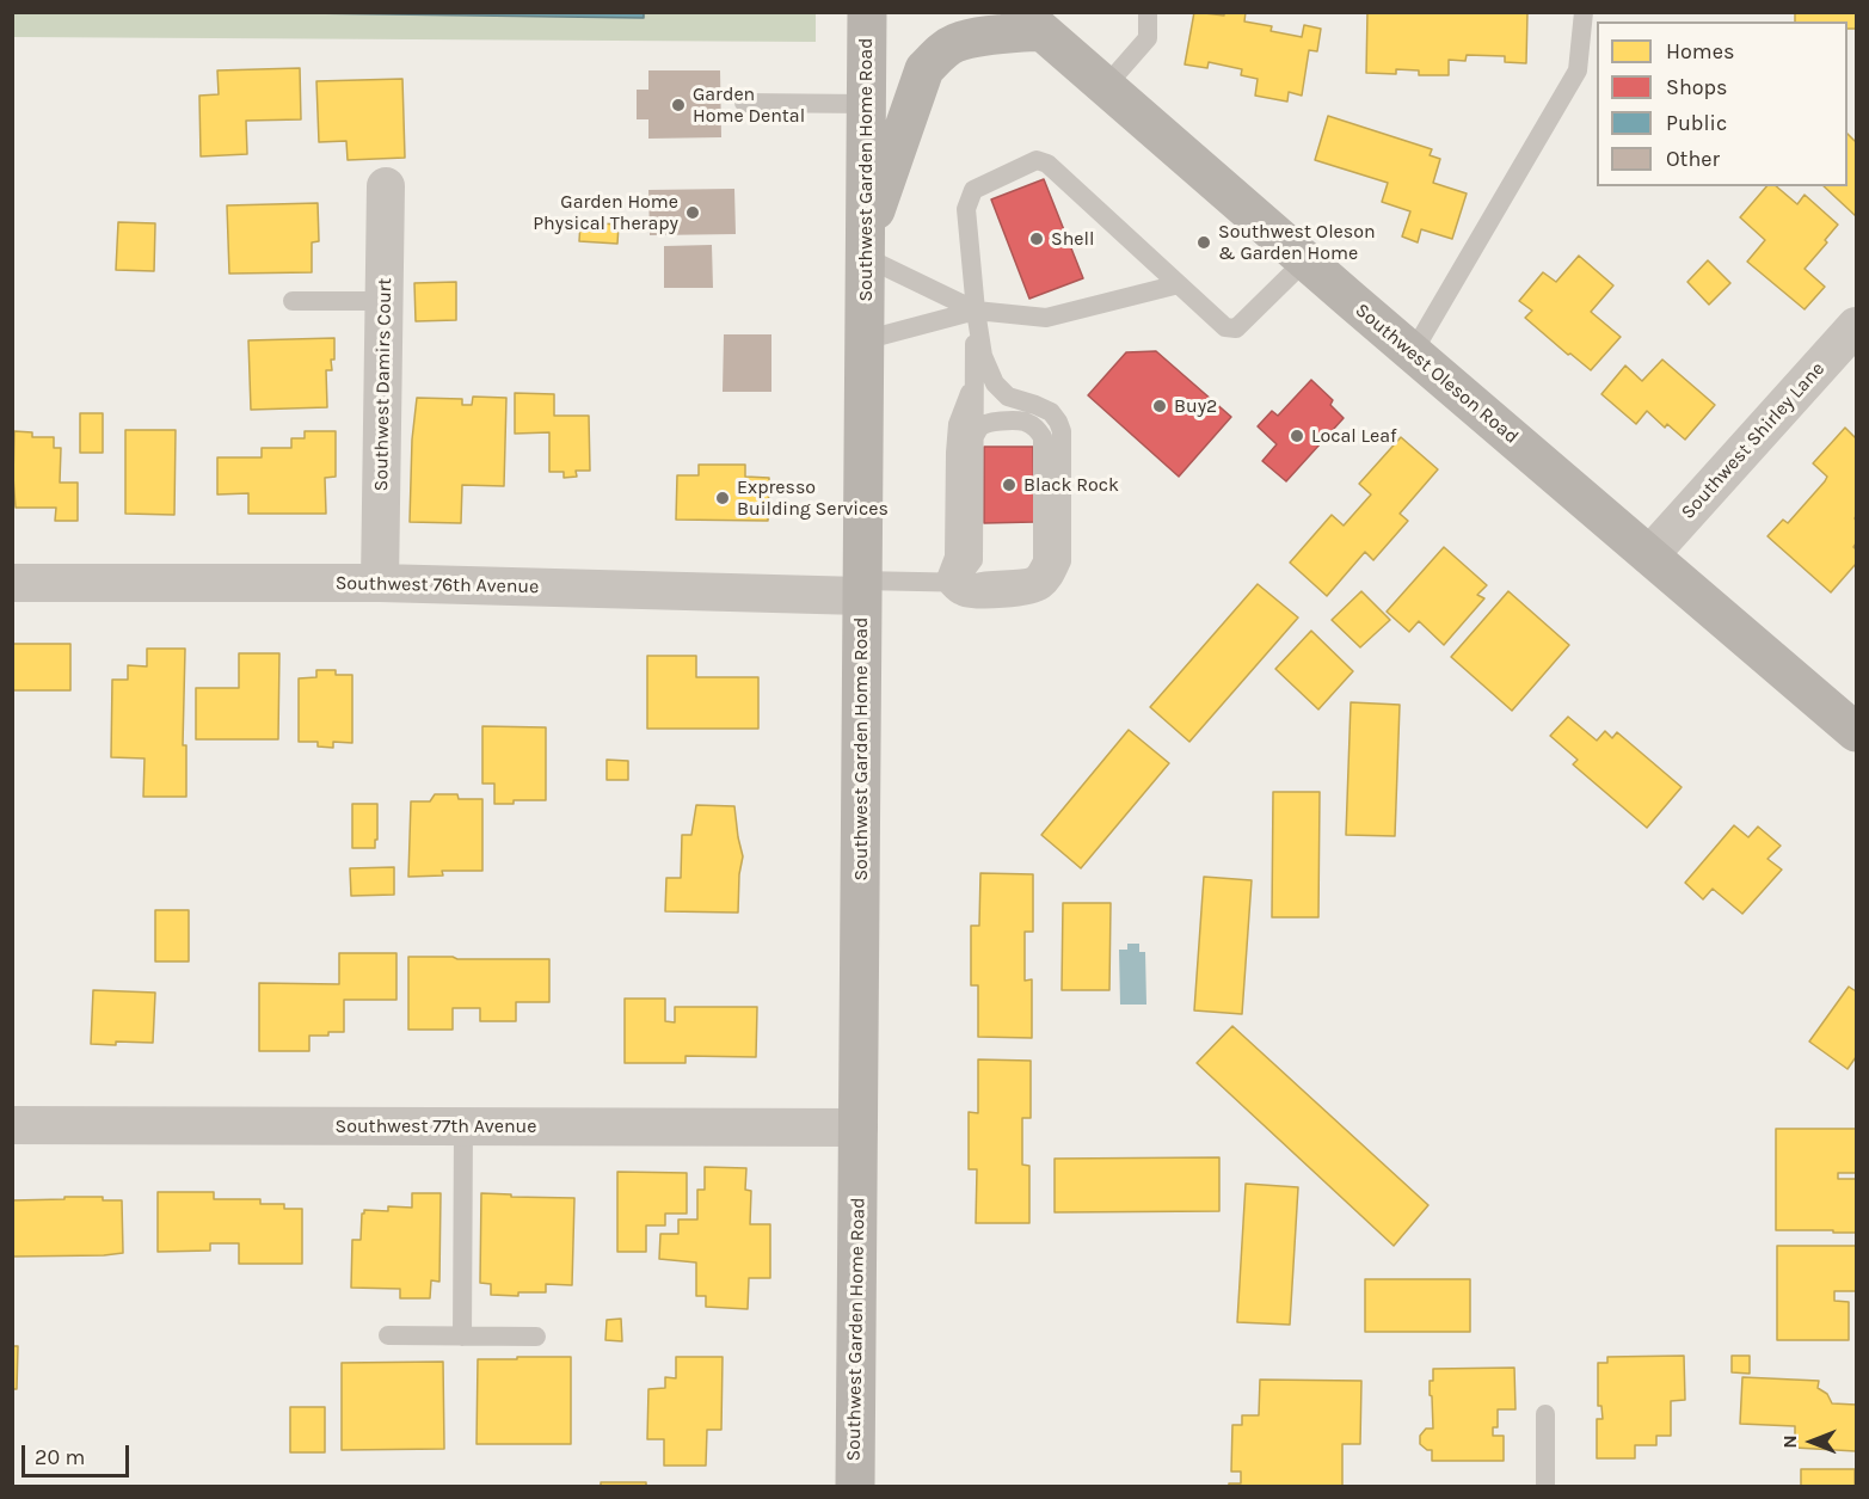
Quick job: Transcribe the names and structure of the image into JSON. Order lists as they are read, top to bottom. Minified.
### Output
{"streets":{"main road":["Southwest Garden Home Road","Southwest Oleson Road"],"street":["Southwest Damirs Court","Southwest Shirley Lane","Southwest 76th Avenue","Southwest 77th Avenue"]},"crossings":[["Southwest Garden Home Road","Southwest 76th Avenue"],["Southwest Garden Home Road","Southwest 77th Avenue"],["Southwest Oleson Road","Southwest Shirley Lane"],["Southwest Damirs Court","Southwest 76th Avenue"]],"places":["Garden Home Dental","Garden Home Physical Therapy","Shell","Southwest Oleson & Garden Home","Buy2","Local Leaf","Black Rock","Expresso Building Services"],"legend":["Homes","Shops","Public","Other"],"scale_bar":"20 m","north":"left"}
